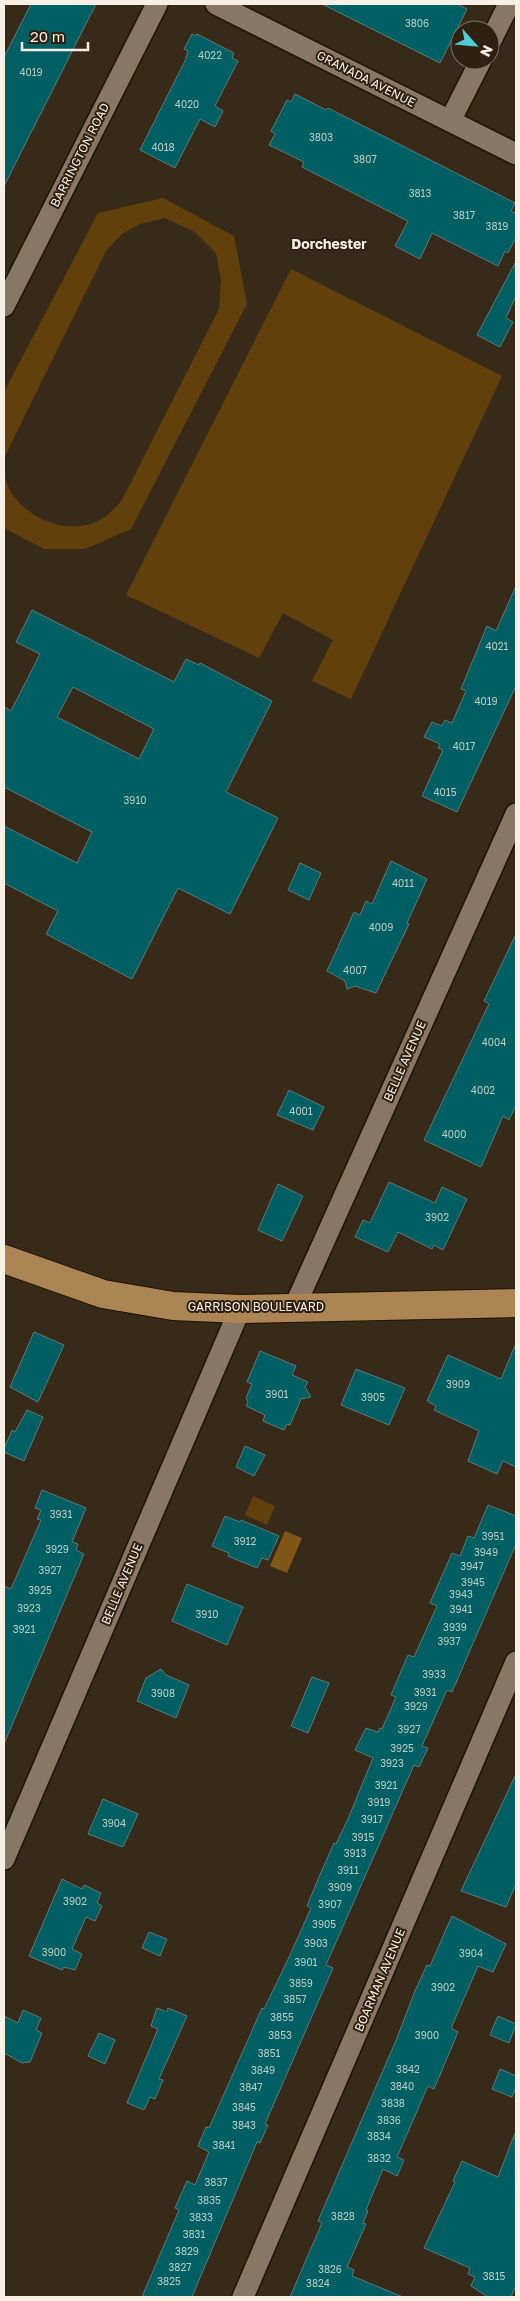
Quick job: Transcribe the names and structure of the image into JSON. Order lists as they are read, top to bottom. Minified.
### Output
{"streets":{"main road":["GARRISON BOULEVARD"],"street":["GRANADA AVENUE","BARRINGTON ROAD","BELLE AVENUE","BOARMAN AVENUE"]},"crossings":[["BELLE AVENUE","GARRISON BOULEVARD"]],"districts":["Dorchester"],"house_numbers":["3806","4022","4019","4020","3803","4018","3807","3813","3817","3819","4021","4019","4017","4015","3910","4011","4009","4007","4004","4002","4001","4000","3902","3909","3901","3905","3931","3951","3912","3929","3949","3947","3927","3945","3925","3943","3923","3941","3910","3939","3921","3937","3933","3931","3908","3929","3927","3925","3923","3921","3919","3917","3904","3915","3913","3911","3909","3902","3907","3905","3903","3900","3904","3901","3859","3902","3857","3855","3853","3900","3851","3842","3849","3840","3847","3838","3845","3836","3843","3834","3841","3832","3837","3835","3828","3833","3831","3829","3827","3826","3815","3825","3824"],"scale_bar":"20 m","north":"bottom right"}
